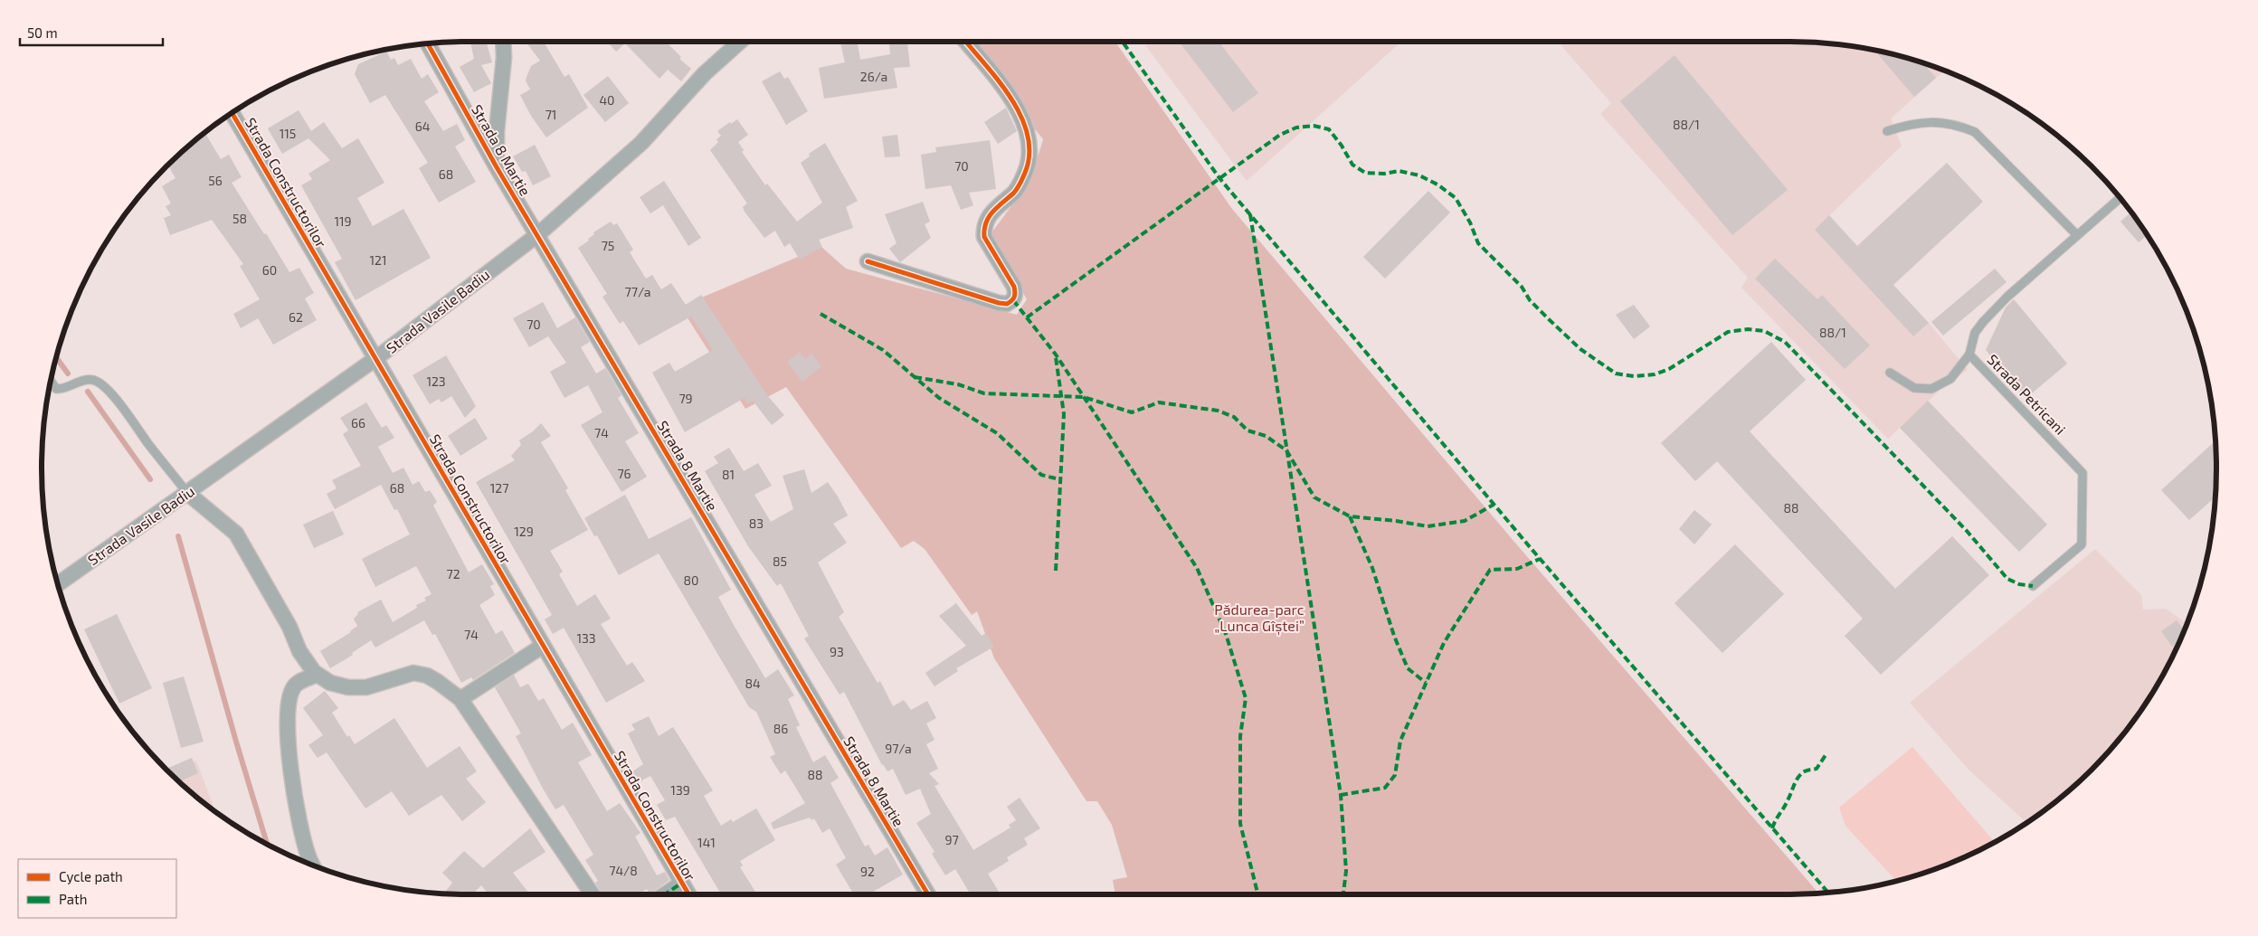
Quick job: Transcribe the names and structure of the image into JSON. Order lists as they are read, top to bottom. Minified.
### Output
{"streets":{"street":["Strada 8 Martie","Strada Constructorilor","Strada Vasile Badiu"],"lane":["Strada Petricani"]},"crossings":[["Strada 8 Martie","Strada Vasile Badiu"],["Strada Constructorilor","Strada Vasile Badiu"]],"parks":["Pădurea-parc „Lunca Gîștei”"],"house_numbers":["26/a","40","71","88/1","64","115","70","68","56","58","119","75","121","60","77/a","62","70","88/1","123","79","66","74","76","81","68","127","88","83","129","85","72","80","74","133","93","84","86","97/a","88","139","97","141","74/8","92"],"legend":["Cycle path","Path"],"scale_bar":"50 m"}
